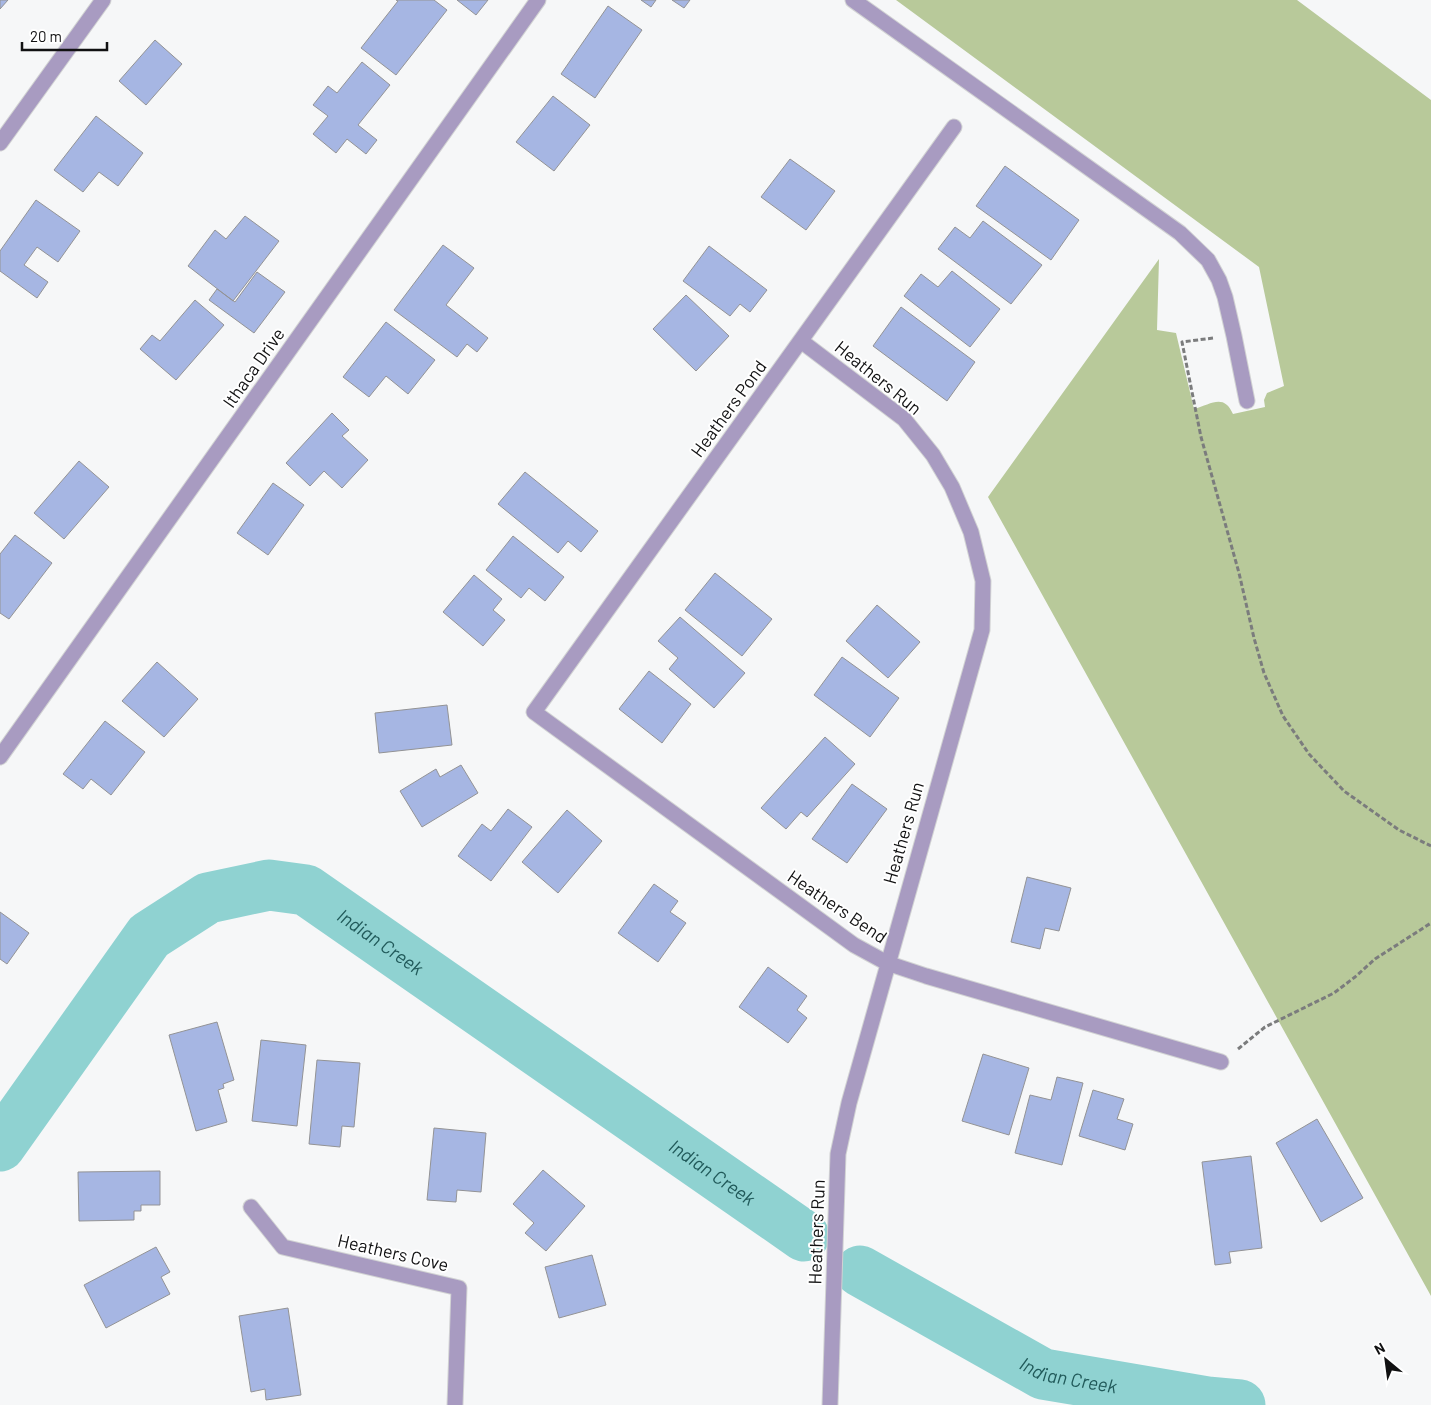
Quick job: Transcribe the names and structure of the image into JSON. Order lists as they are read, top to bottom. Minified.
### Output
{"streets":{"street":["Ithaca Drive","Heathers Run","Heathers Pond","Heathers Bend","Heathers Cove"]},"crossings":[["Heathers Run","Heathers Pond"],["Heathers Run","Heathers Bend"],["Heathers Pond","Heathers Bend"]],"water":["Indian Creek"],"scale_bar":"20 m","north":"top left"}
